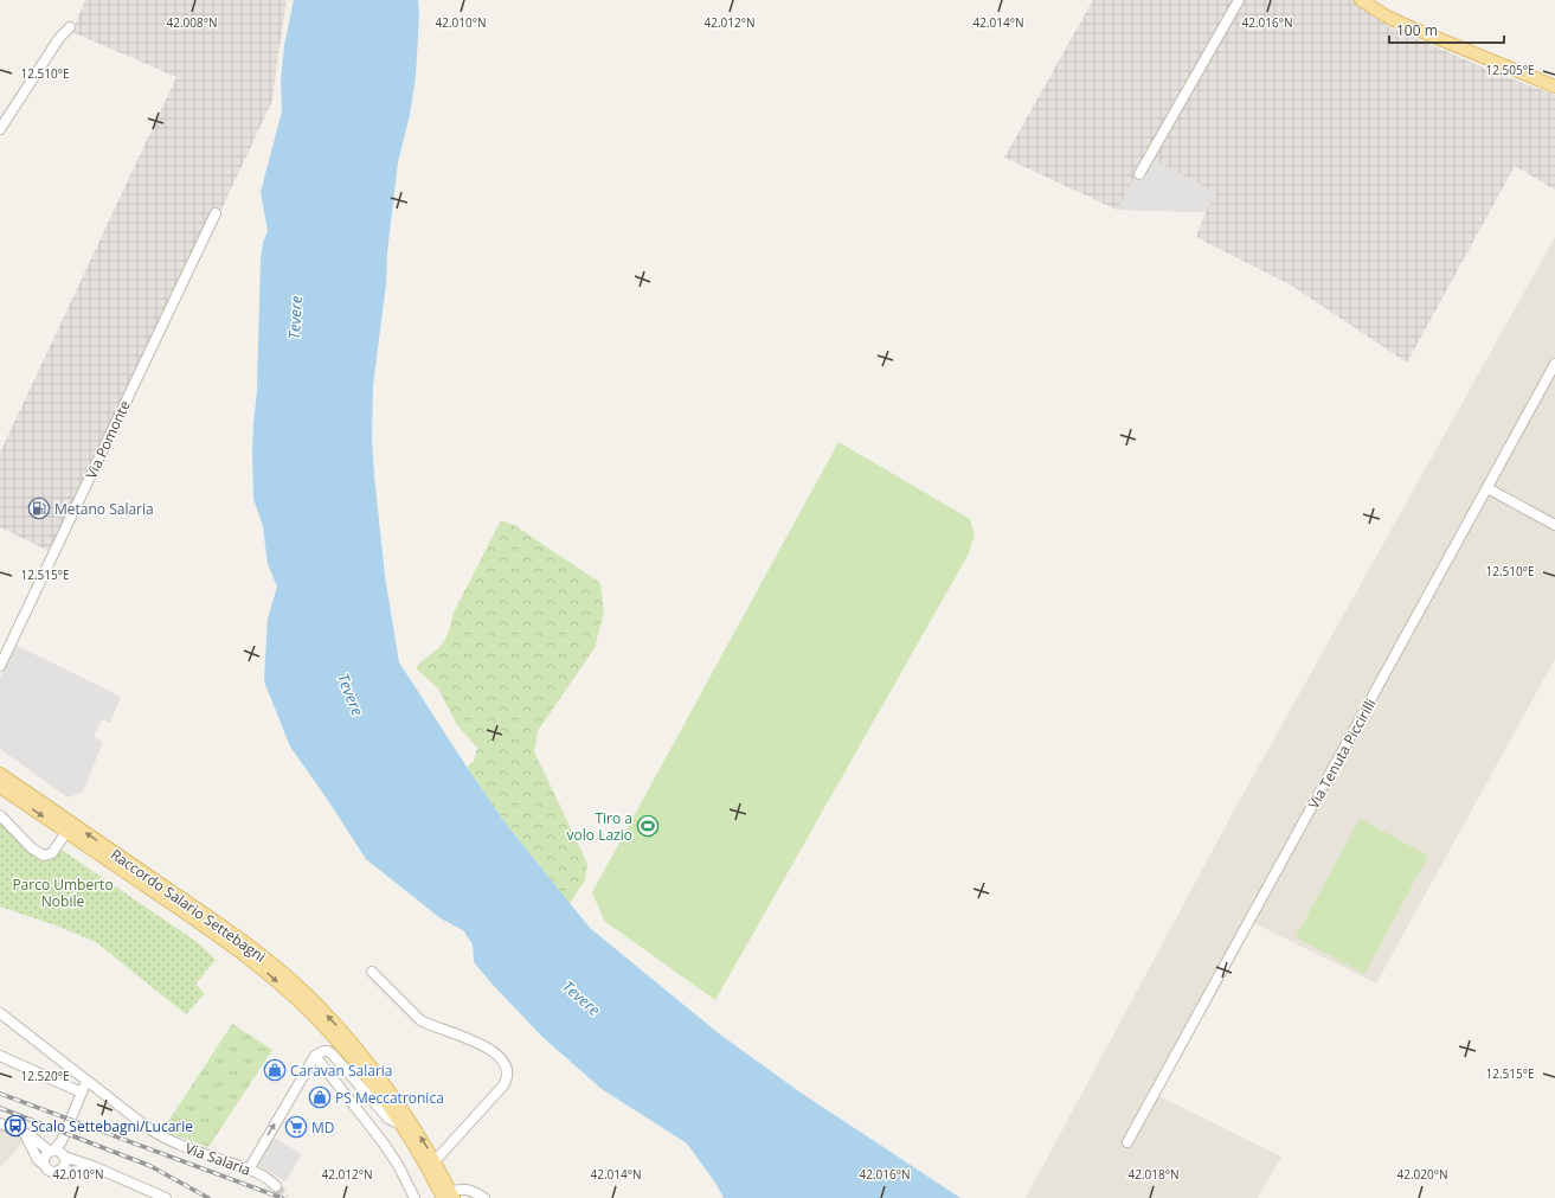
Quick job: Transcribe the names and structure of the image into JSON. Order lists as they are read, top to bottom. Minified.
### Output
{"streets":{"main road":["Raccordo Salario Settebagni"],"street":["Via Pomonte","Via Tenuta Piccirilli","Via Salaria"]},"water":["Tevere"],"parks":["Parco Umberto Nobile"],"places":{"fuel station":["Metano Salaria"],"sports":["Tiro a volo Lazio"],"shop":["Caravan Salaria","PS Meccatronica"],"bus stop":["Scalo Settebagni/Lucarie"],"supermarket":["MD"]},"scale_bar":"100 m","coordinates":["42.008°N","42.010°N","42.012°N","42.014°N","42.016°N","12.505°E","12.510°E","12.515°E","12.520°E","42.018°N","42.020°N"]}
